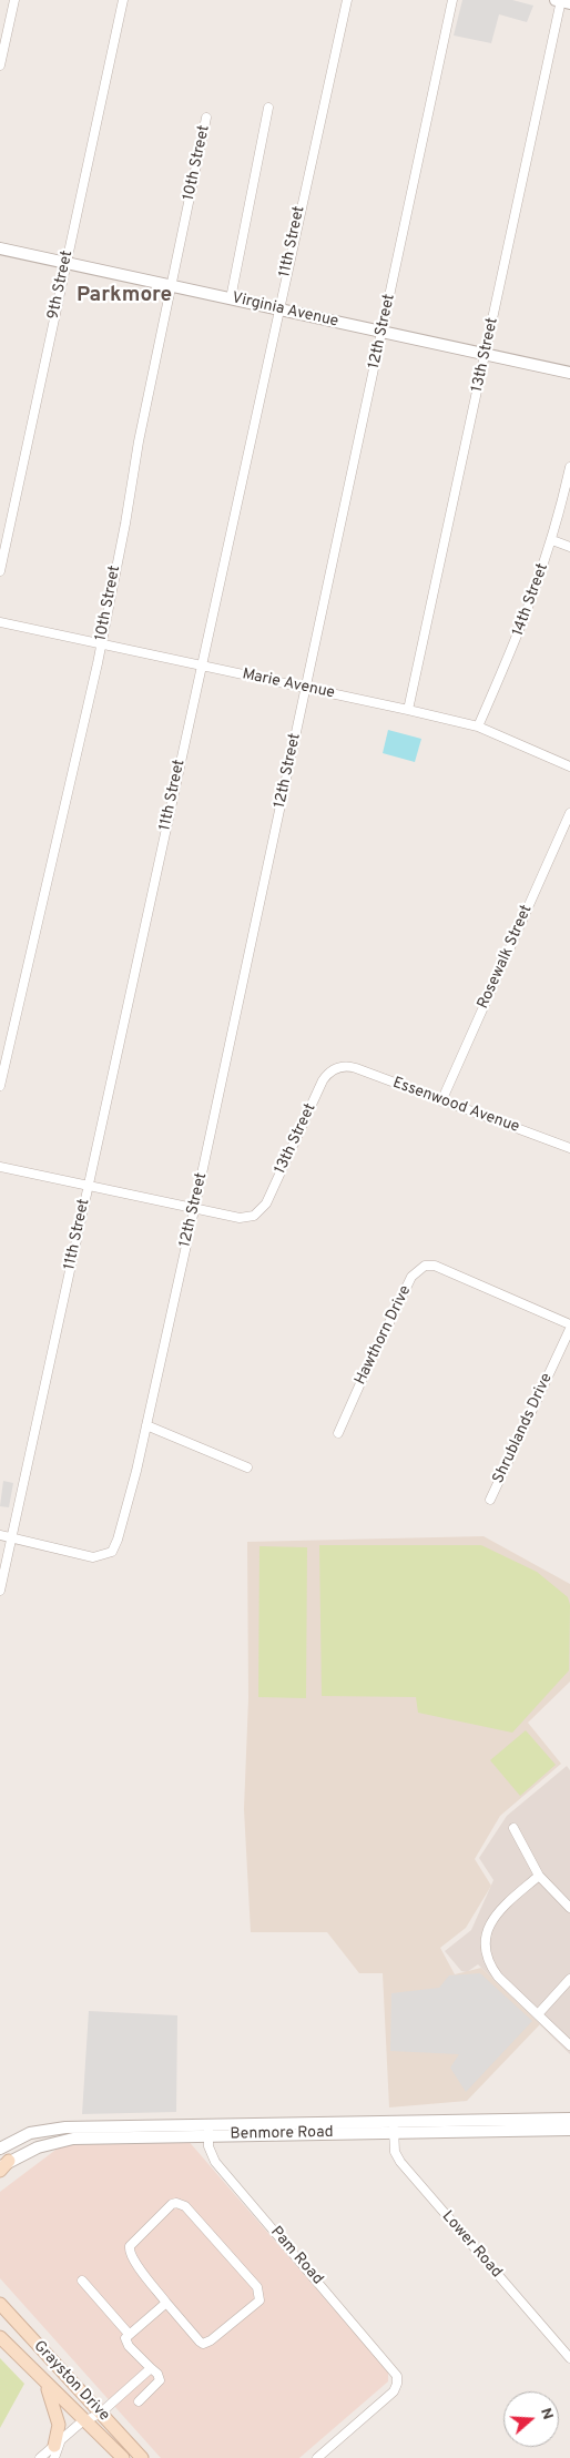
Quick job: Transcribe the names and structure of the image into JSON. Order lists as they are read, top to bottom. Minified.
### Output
{"streets":{"main road":["Grayston Drive"],"street":["10th Street","11th Street","9th Street","Virginia Avenue","12th Street","13th Street","14th Street","Marie Avenue","Rosewalk Street","Essenwood Avenue","Hawthorn Drive","Shrublands Drive","Benmore Road","Lower Road","Pam Road"]},"crossings":[["10th Street","Virginia Avenue"],["10th Street","Marie Avenue"],["11th Street","Virginia Avenue"],["11th Street","12th Street"],["11th Street","Marie Avenue"],["9th Street","Virginia Avenue"],["Virginia Avenue","12th Street"],["Virginia Avenue","13th Street"],["12th Street","13th Street"],["12th Street","Marie Avenue"],["13th Street","Marie Avenue"],["13th Street","Essenwood Avenue"],["14th Street","Marie Avenue"],["Rosewalk Street","Essenwood Avenue"],["Hawthorn Drive","Shrublands Drive"],["Benmore Road","Lower Road"],["Benmore Road","Pam Road"]],"districts":["Parkmore"],"north":"right"}
